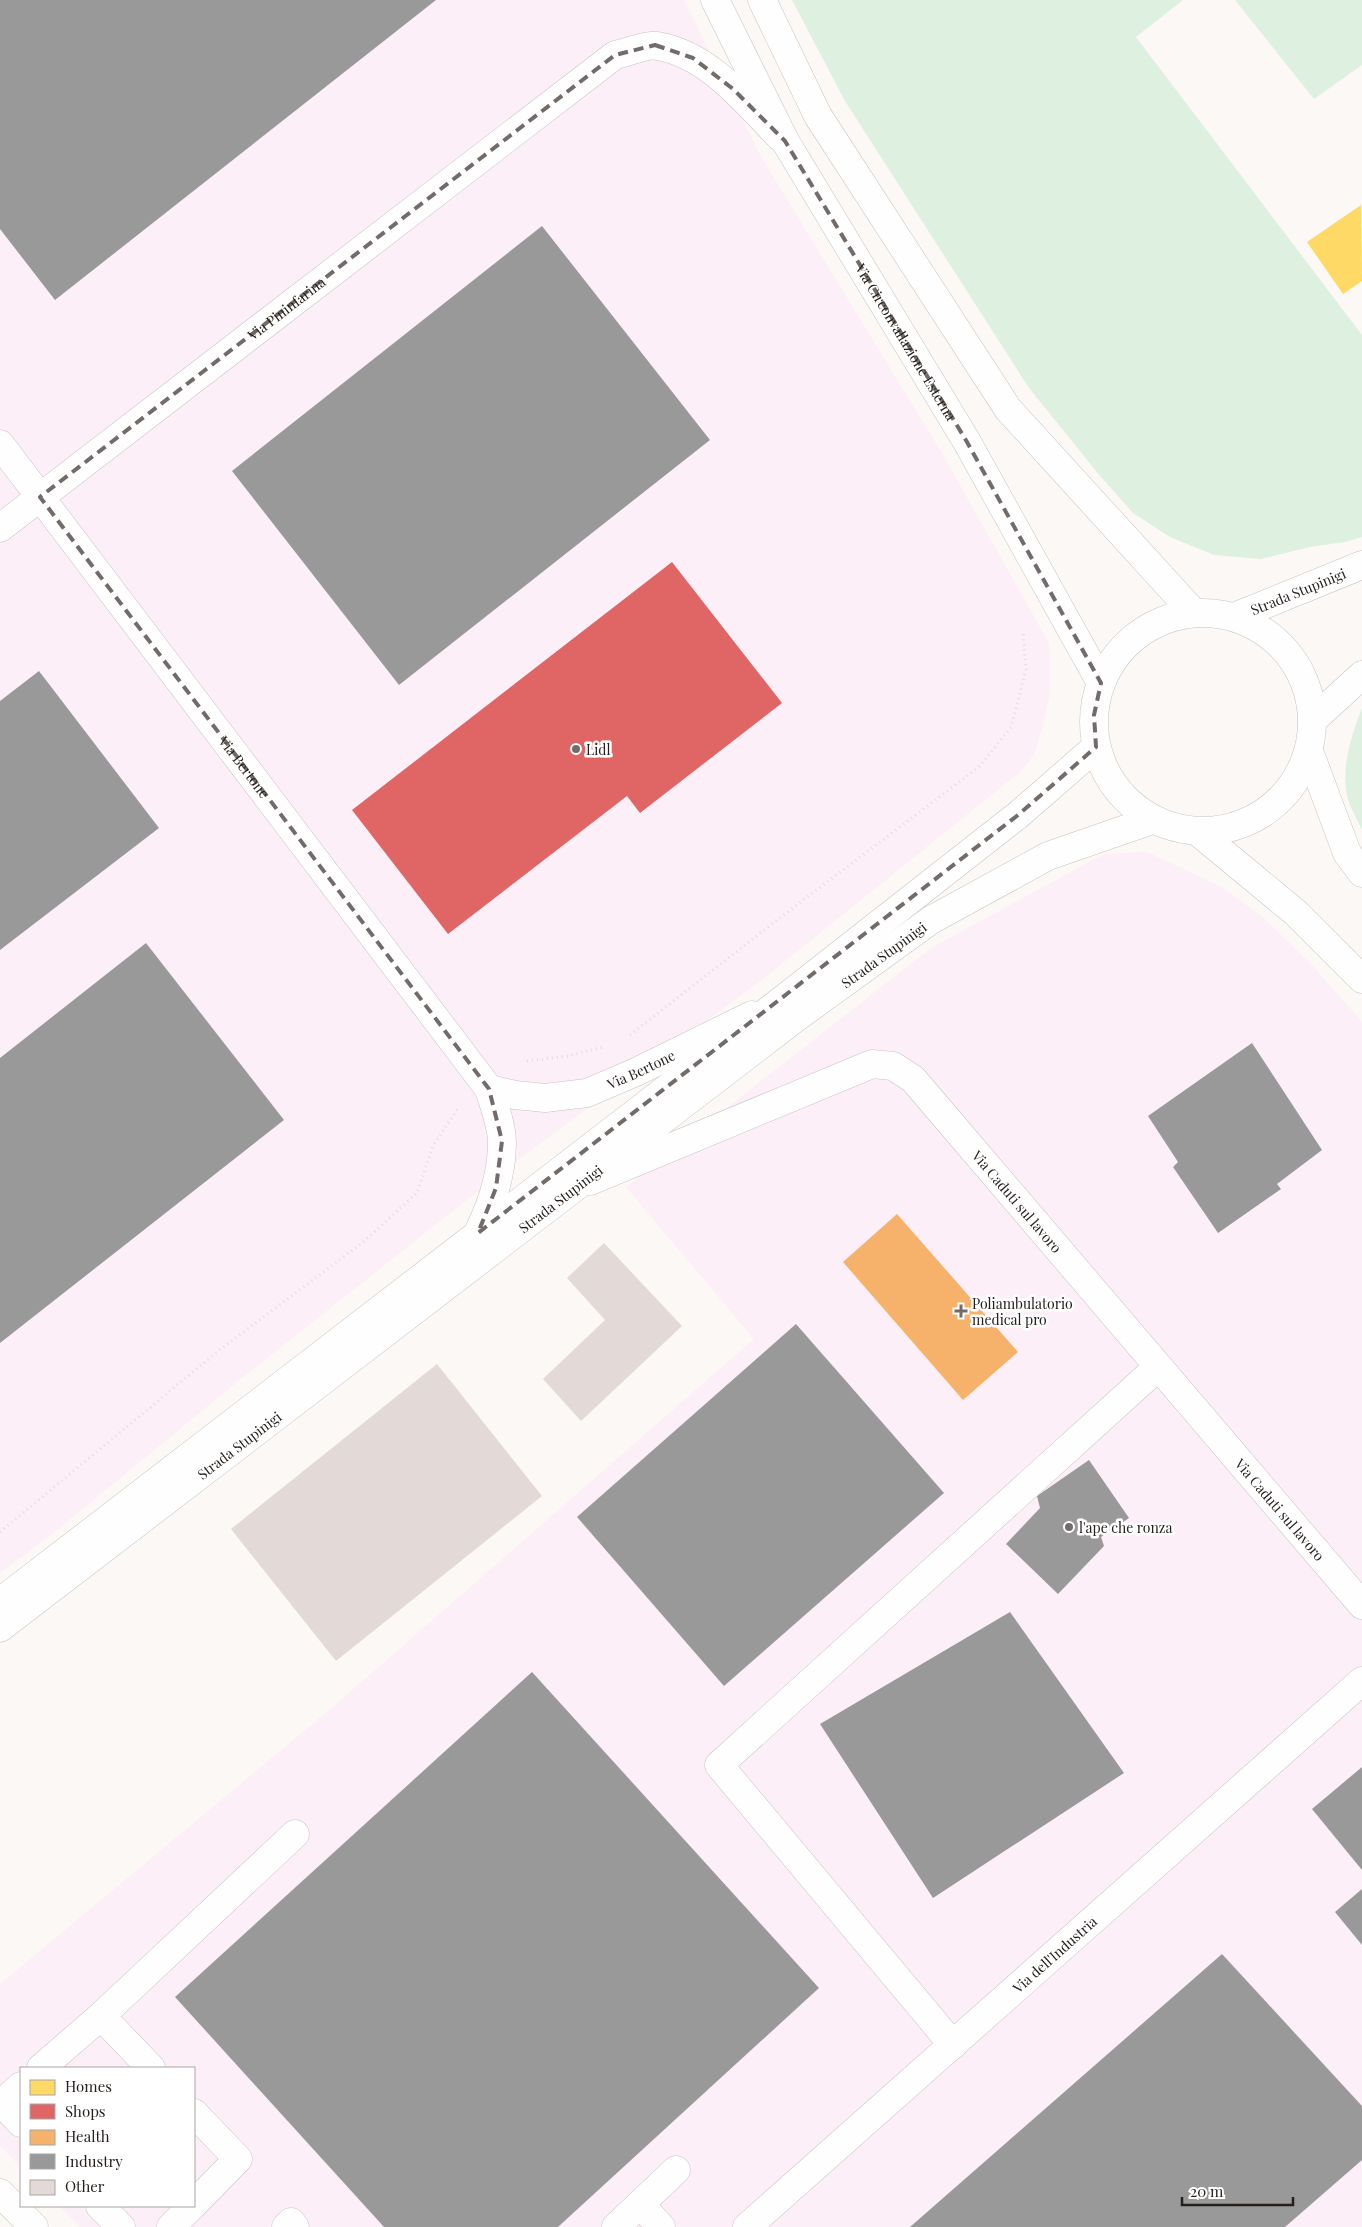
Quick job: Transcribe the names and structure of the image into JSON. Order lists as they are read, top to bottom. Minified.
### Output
{"streets":{"main road":["Via Pininfarina","Via Circonvallazione Esterna","Strada Stupinigi","Via Bertone","Via Caduti sul lavoro","Via dell'Industria"]},"crossings":[["Via Pininfarina","Via Circonvallazione Esterna"],["Via Pininfarina","Via Bertone"],["Strada Stupinigi","Via Bertone"],["Strada Stupinigi","Via Caduti sul lavoro"]],"places":{"other":["Lidl","l'ape che ronza"],"health":["Poliambulatorio medical pro"]},"legend":["Homes","Shops","Health","Industry","Other"],"scale_bar":"20 m"}
